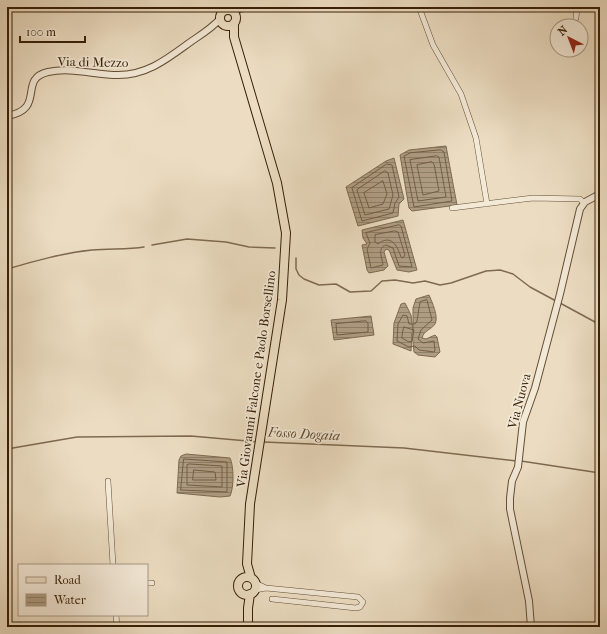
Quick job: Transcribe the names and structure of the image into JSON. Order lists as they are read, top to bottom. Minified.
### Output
{"streets":{"main road":["Via Giovanni Falcone e Paolo Borsellino"],"street":["Via di Mezzo","Via Nuova"]},"crossings":[["Via di Mezzo","Via Giovanni Falcone e Paolo Borsellino"]],"water":["Fosso Dogaia"],"legend":["Road","Water"],"scale_bar":"100 m","north":"top left"}
